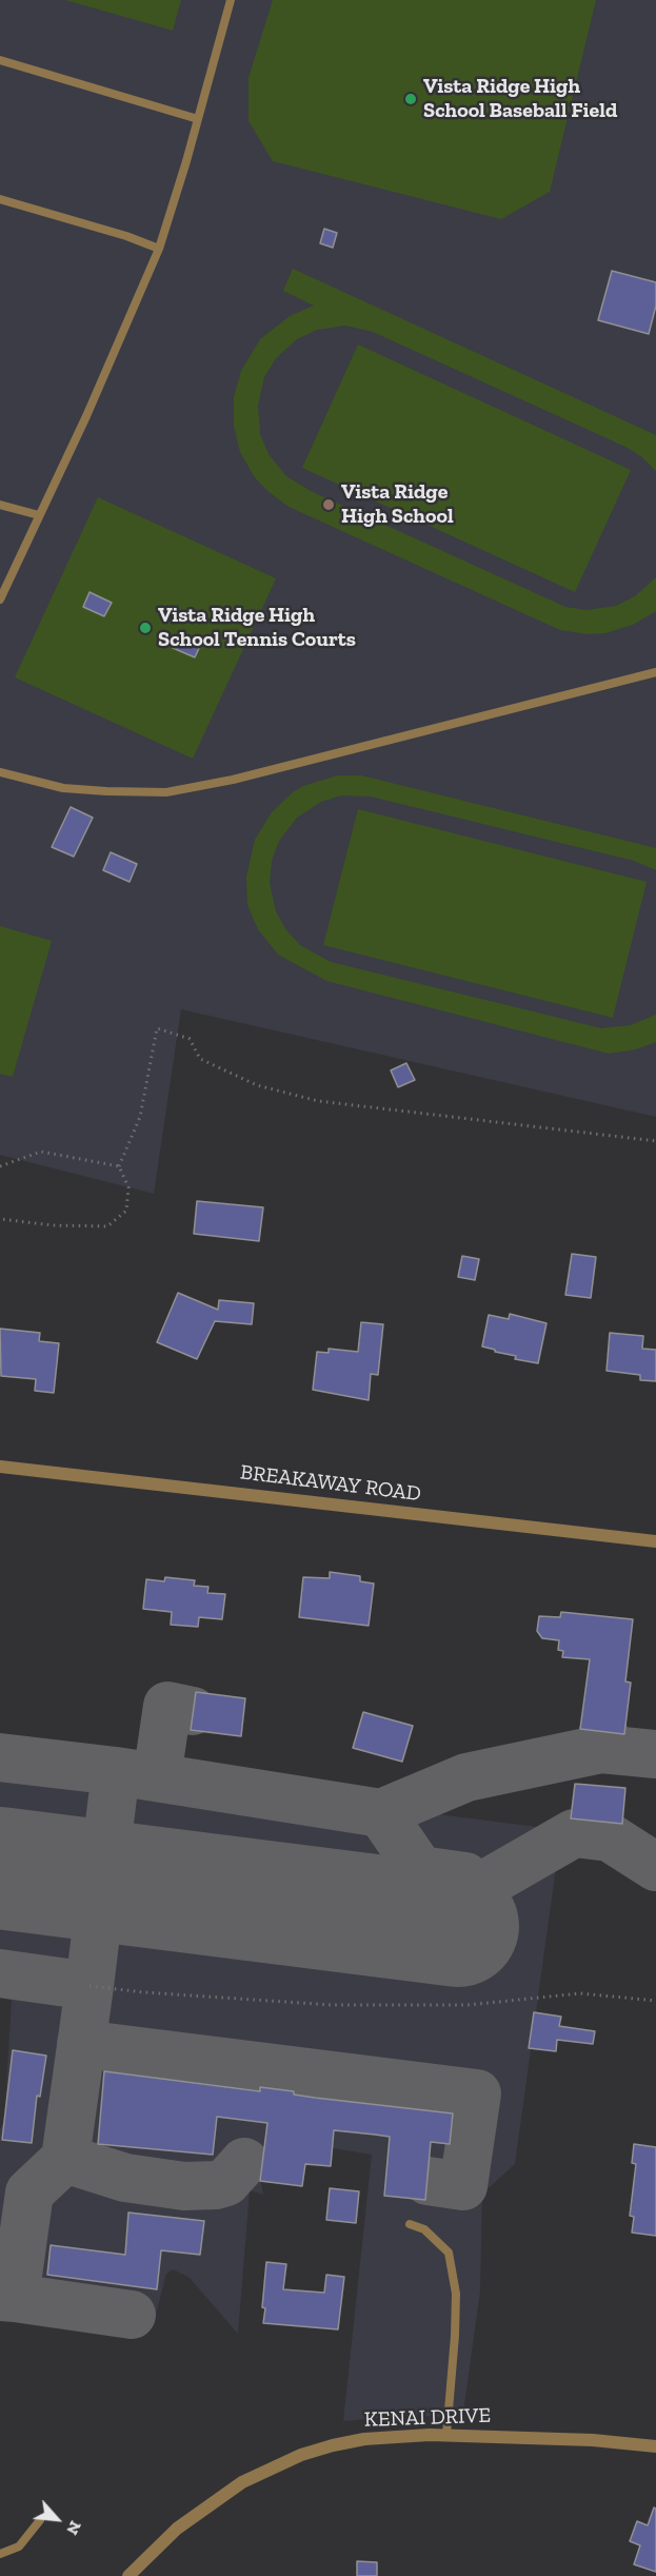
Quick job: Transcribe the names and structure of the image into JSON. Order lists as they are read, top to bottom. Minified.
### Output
{"streets":{"street":["BREAKAWAY ROAD","KENAI DRIVE"]},"places":["Vista Ridge High School Baseball Field","Vista Ridge High School","Vista Ridge High School Tennis Courts"],"north":"bottom right"}
